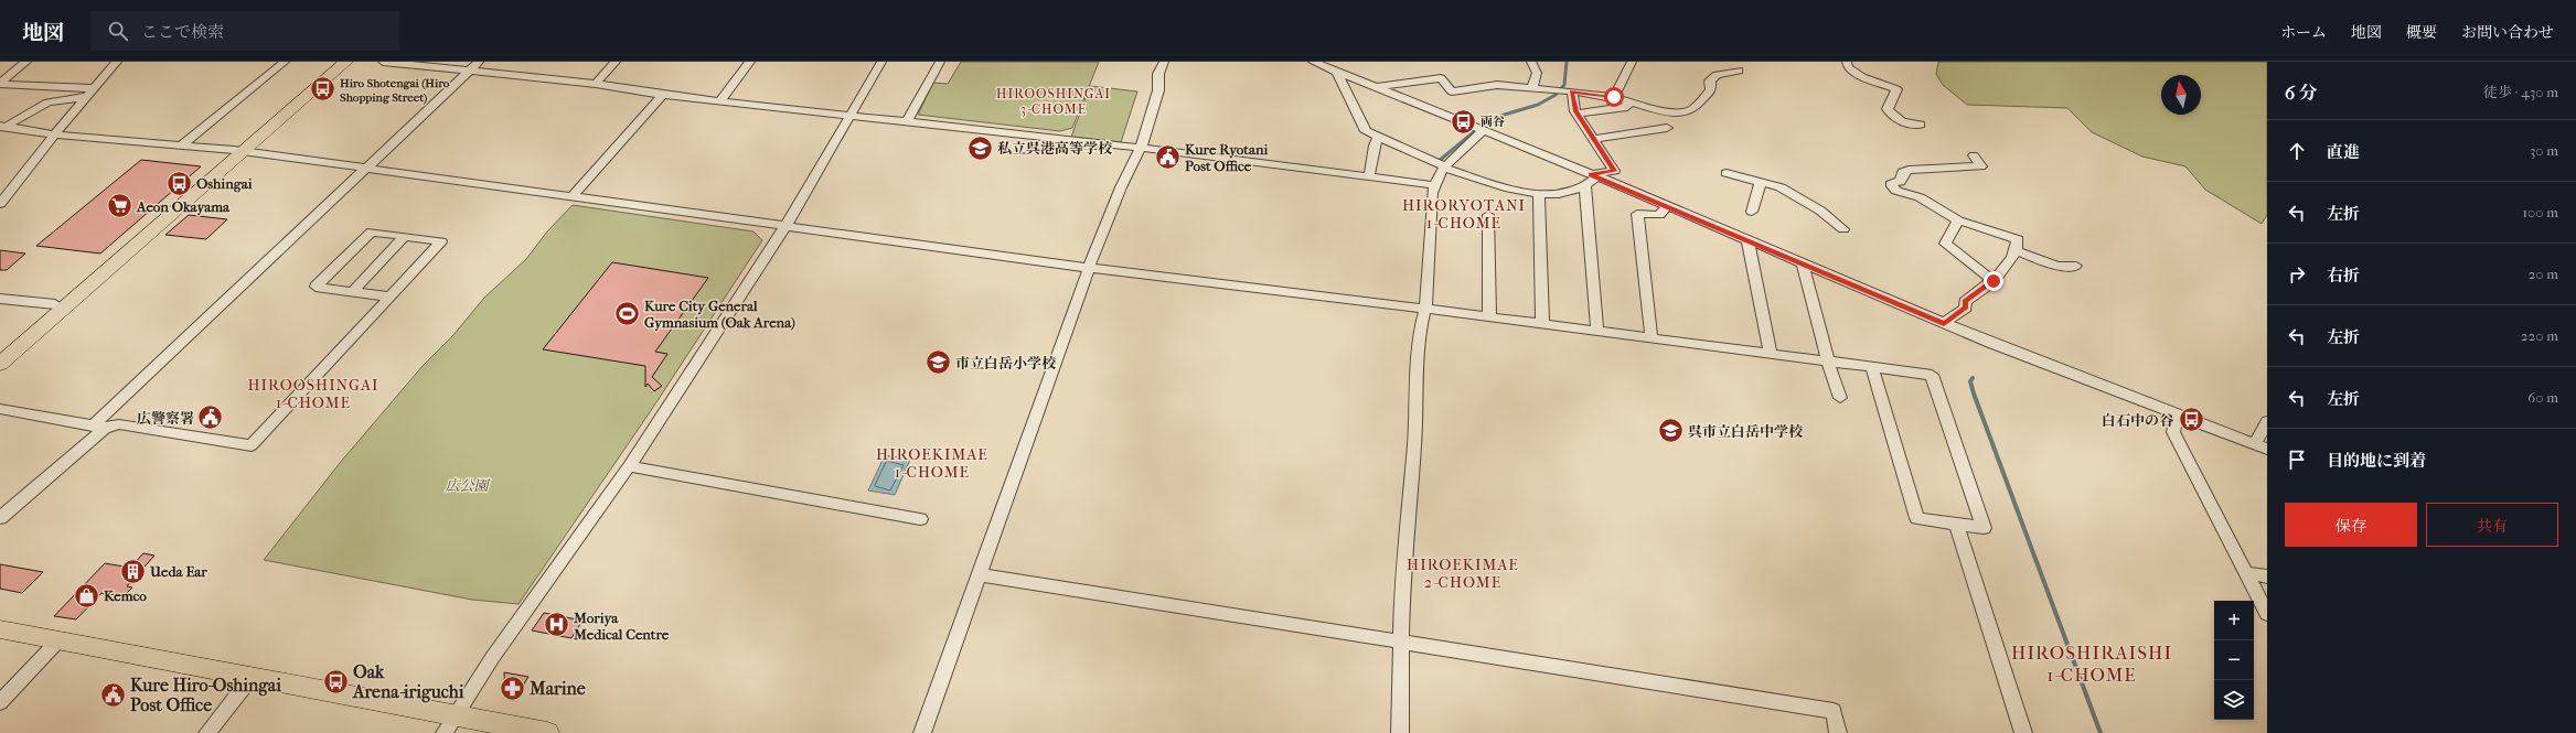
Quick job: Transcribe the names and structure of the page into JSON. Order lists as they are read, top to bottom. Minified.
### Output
{"districts":["HIROOSHINGAI 3-CHOME","HIRORYOTANI 1-CHOME","HIROOSHINGAI 1-CHOME","HIROEKIMAE 1-CHOME","HIROEKIMAE 2-CHOME","HIROSHIRAISHI 1-CHOME"],"parks":["広公園"],"places":{"bus stop":["Hiro Shotengai (Hiro Shopping Street)","両谷","Oshingai","白石中の谷","Oak Arena-iriguchi"],"school or university":["私立呉港高等学校","市立白岳小学校","呉市立白岳中学校"],"public building":["Kure Ryotani Post Office","広警察署","Kure Hiro-Oshingai Post Office"],"supermarket":["Aeon Okayama"],"sports":["Kure City General Gymnasium (Oak Arena)"],"building":["Ueda Ear"],"shop":["Kemco"],"hospital":["Moriya Medical Centre"],"pharmacy":["Marine"]},"north":"top","page":{"header":"地図","search":"ここで検索","nav":["ホーム","地図","概要","お問い合わせ"],"heading":["6 分","徒歩 · 430 m"],"list":[["直進","30 m"],["左折","100 m"],["右折","20 m"],["左折","220 m"],["左折","60 m"],"目的地に到着"],"buttons":["保存","共有"],"map_buttons":["+","−"]}}
